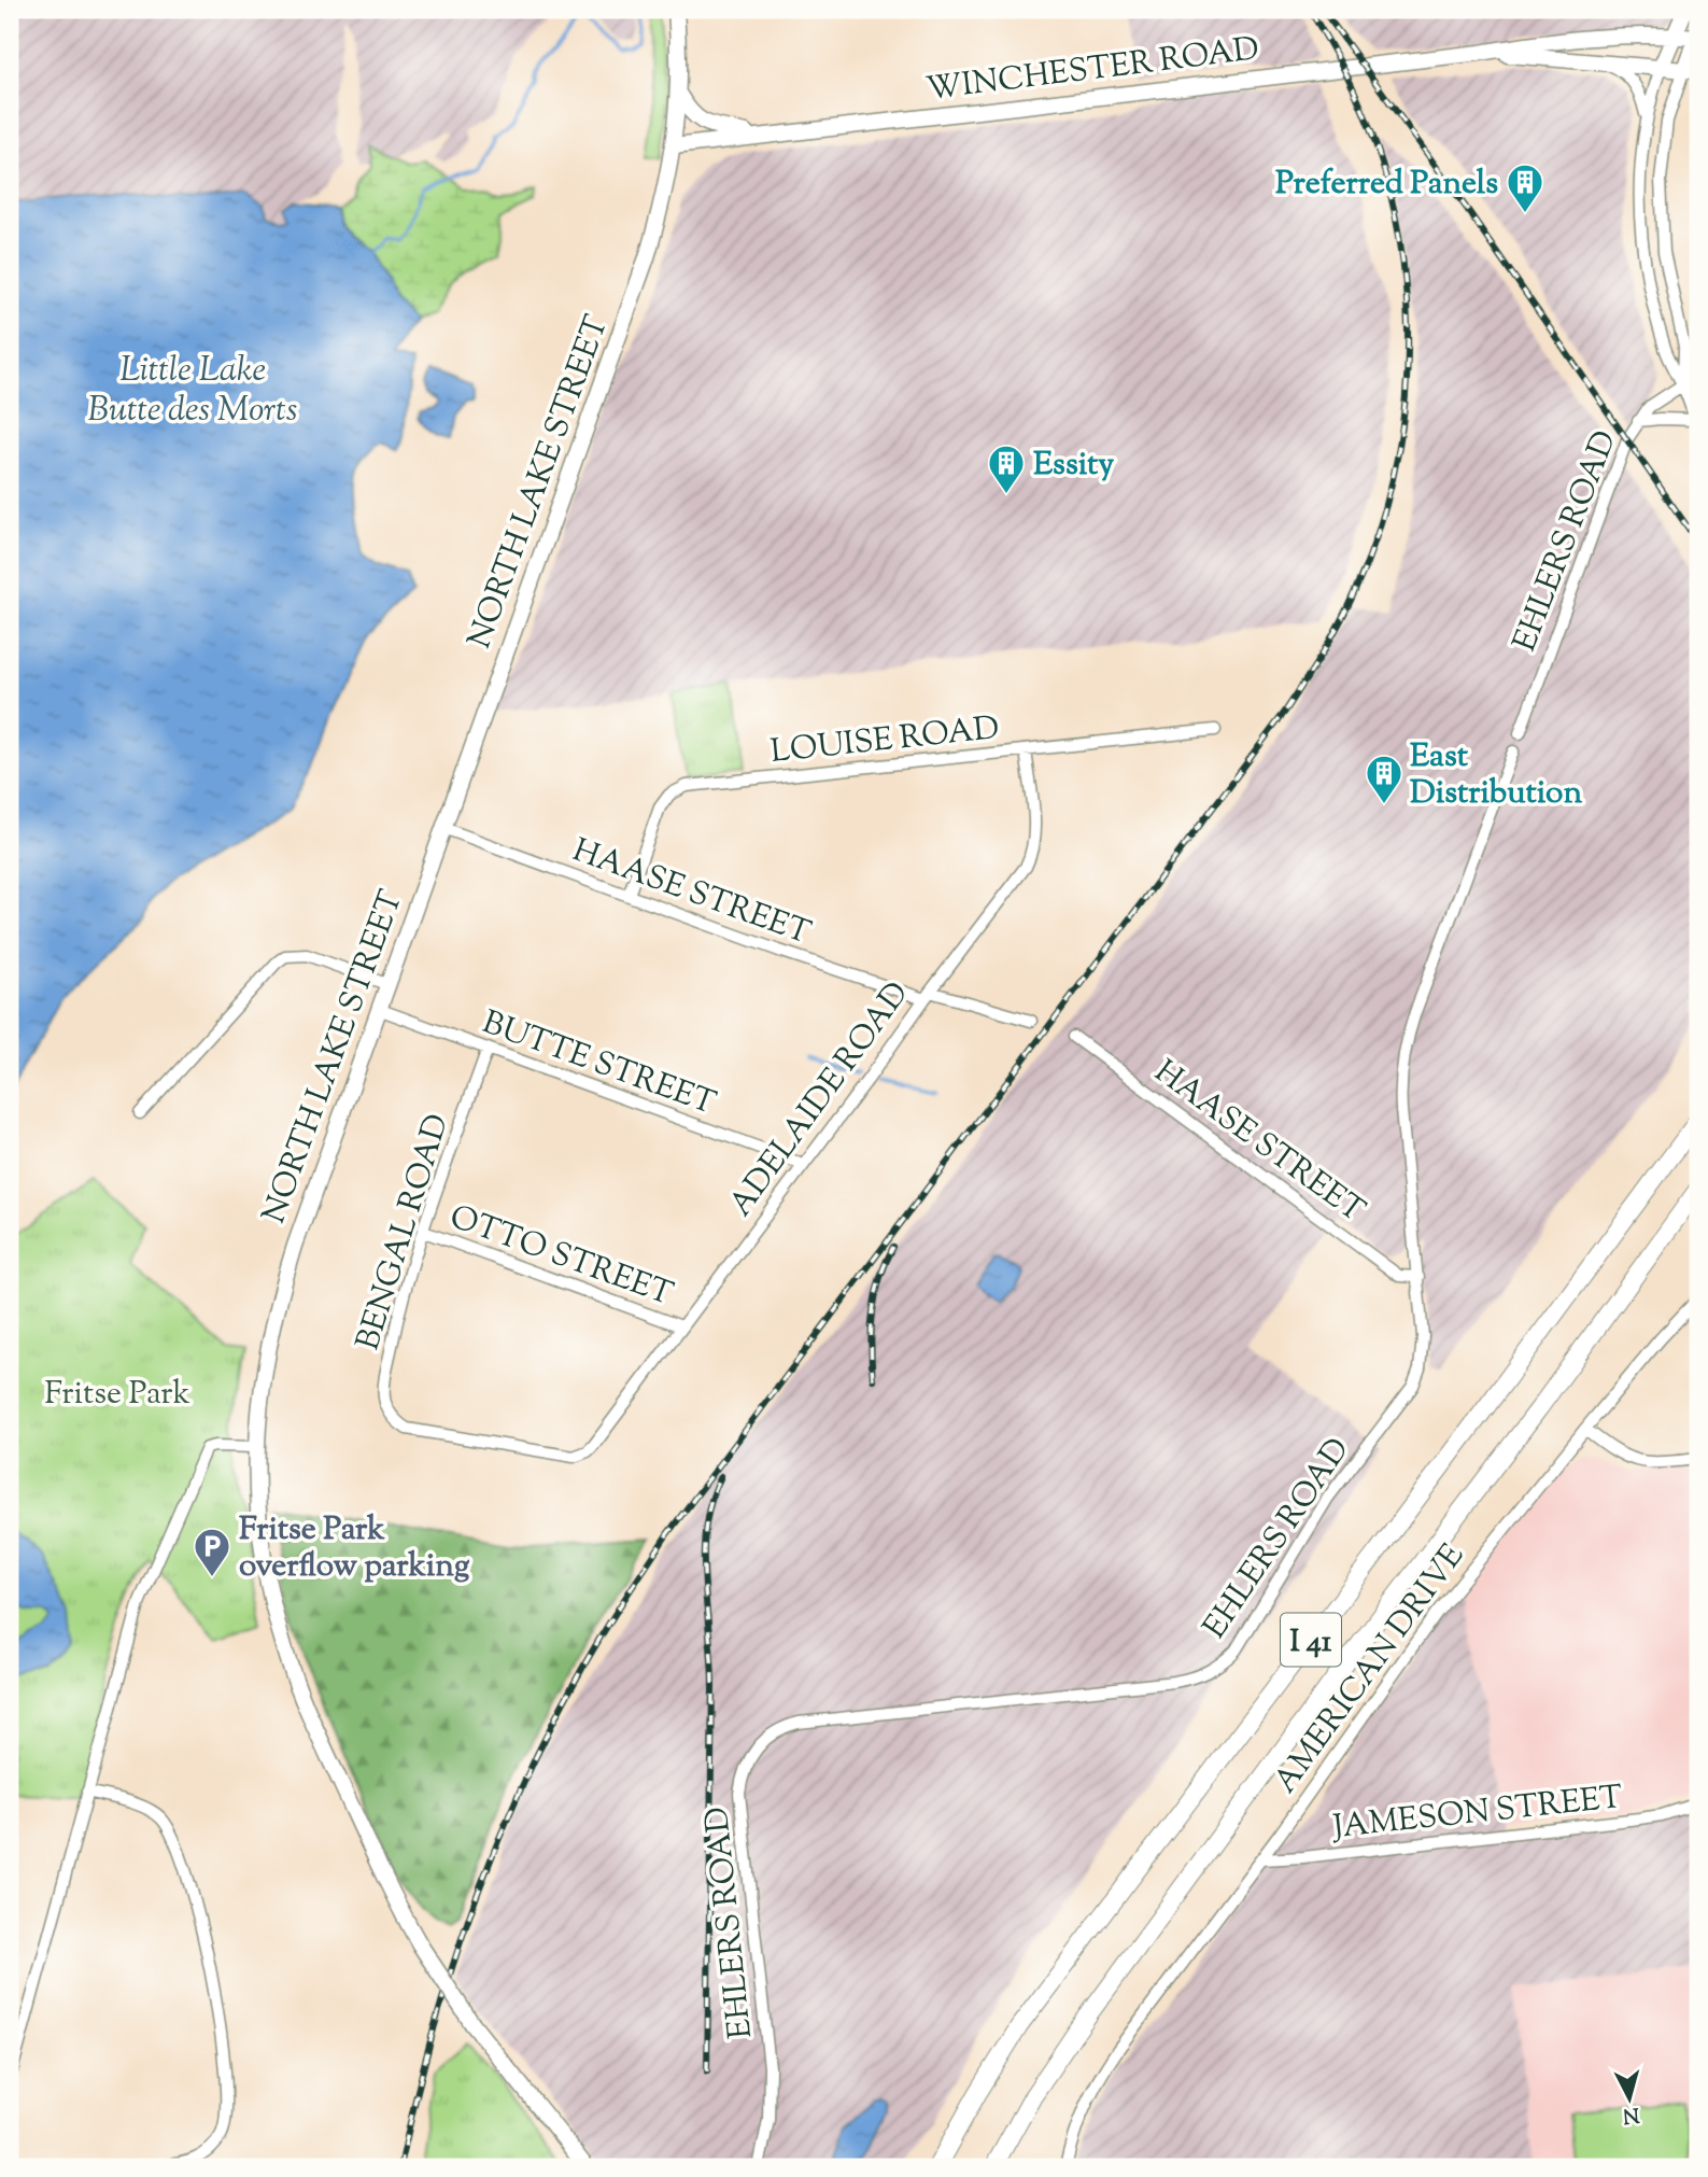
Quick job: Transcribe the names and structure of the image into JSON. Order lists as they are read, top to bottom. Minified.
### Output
{"streets":{"highway":["I 41"],"main road":["WINCHESTER ROAD","NORTH LAKE STREET"],"street":["EHLERS ROAD","LOUISE ROAD","HAASE STREET","BUTTE STREET","ADELAIDE ROAD","BENGAL ROAD","OTTO STREET","AMERICAN DRIVE","JAMESON STREET"]},"crossings":[["WINCHESTER ROAD","NORTH LAKE STREET"],["NORTH LAKE STREET","HAASE STREET"],["NORTH LAKE STREET","BUTTE STREET"],["EHLERS ROAD","HAASE STREET"],["LOUISE ROAD","HAASE STREET"],["LOUISE ROAD","ADELAIDE ROAD"],["HAASE STREET","ADELAIDE ROAD"],["BUTTE STREET","ADELAIDE ROAD"],["BUTTE STREET","BENGAL ROAD"],["ADELAIDE ROAD","BENGAL ROAD"],["ADELAIDE ROAD","OTTO STREET"],["BENGAL ROAD","OTTO STREET"],["AMERICAN DRIVE","JAMESON STREET"]],"water":["Little Lake Butte des Morts"],"parks":["Fritse Park"],"places":{"building":["Preferred Panels","Essity","East Distribution"],"parking":["Fritse Park overflow parking"]},"north":"bottom"}
